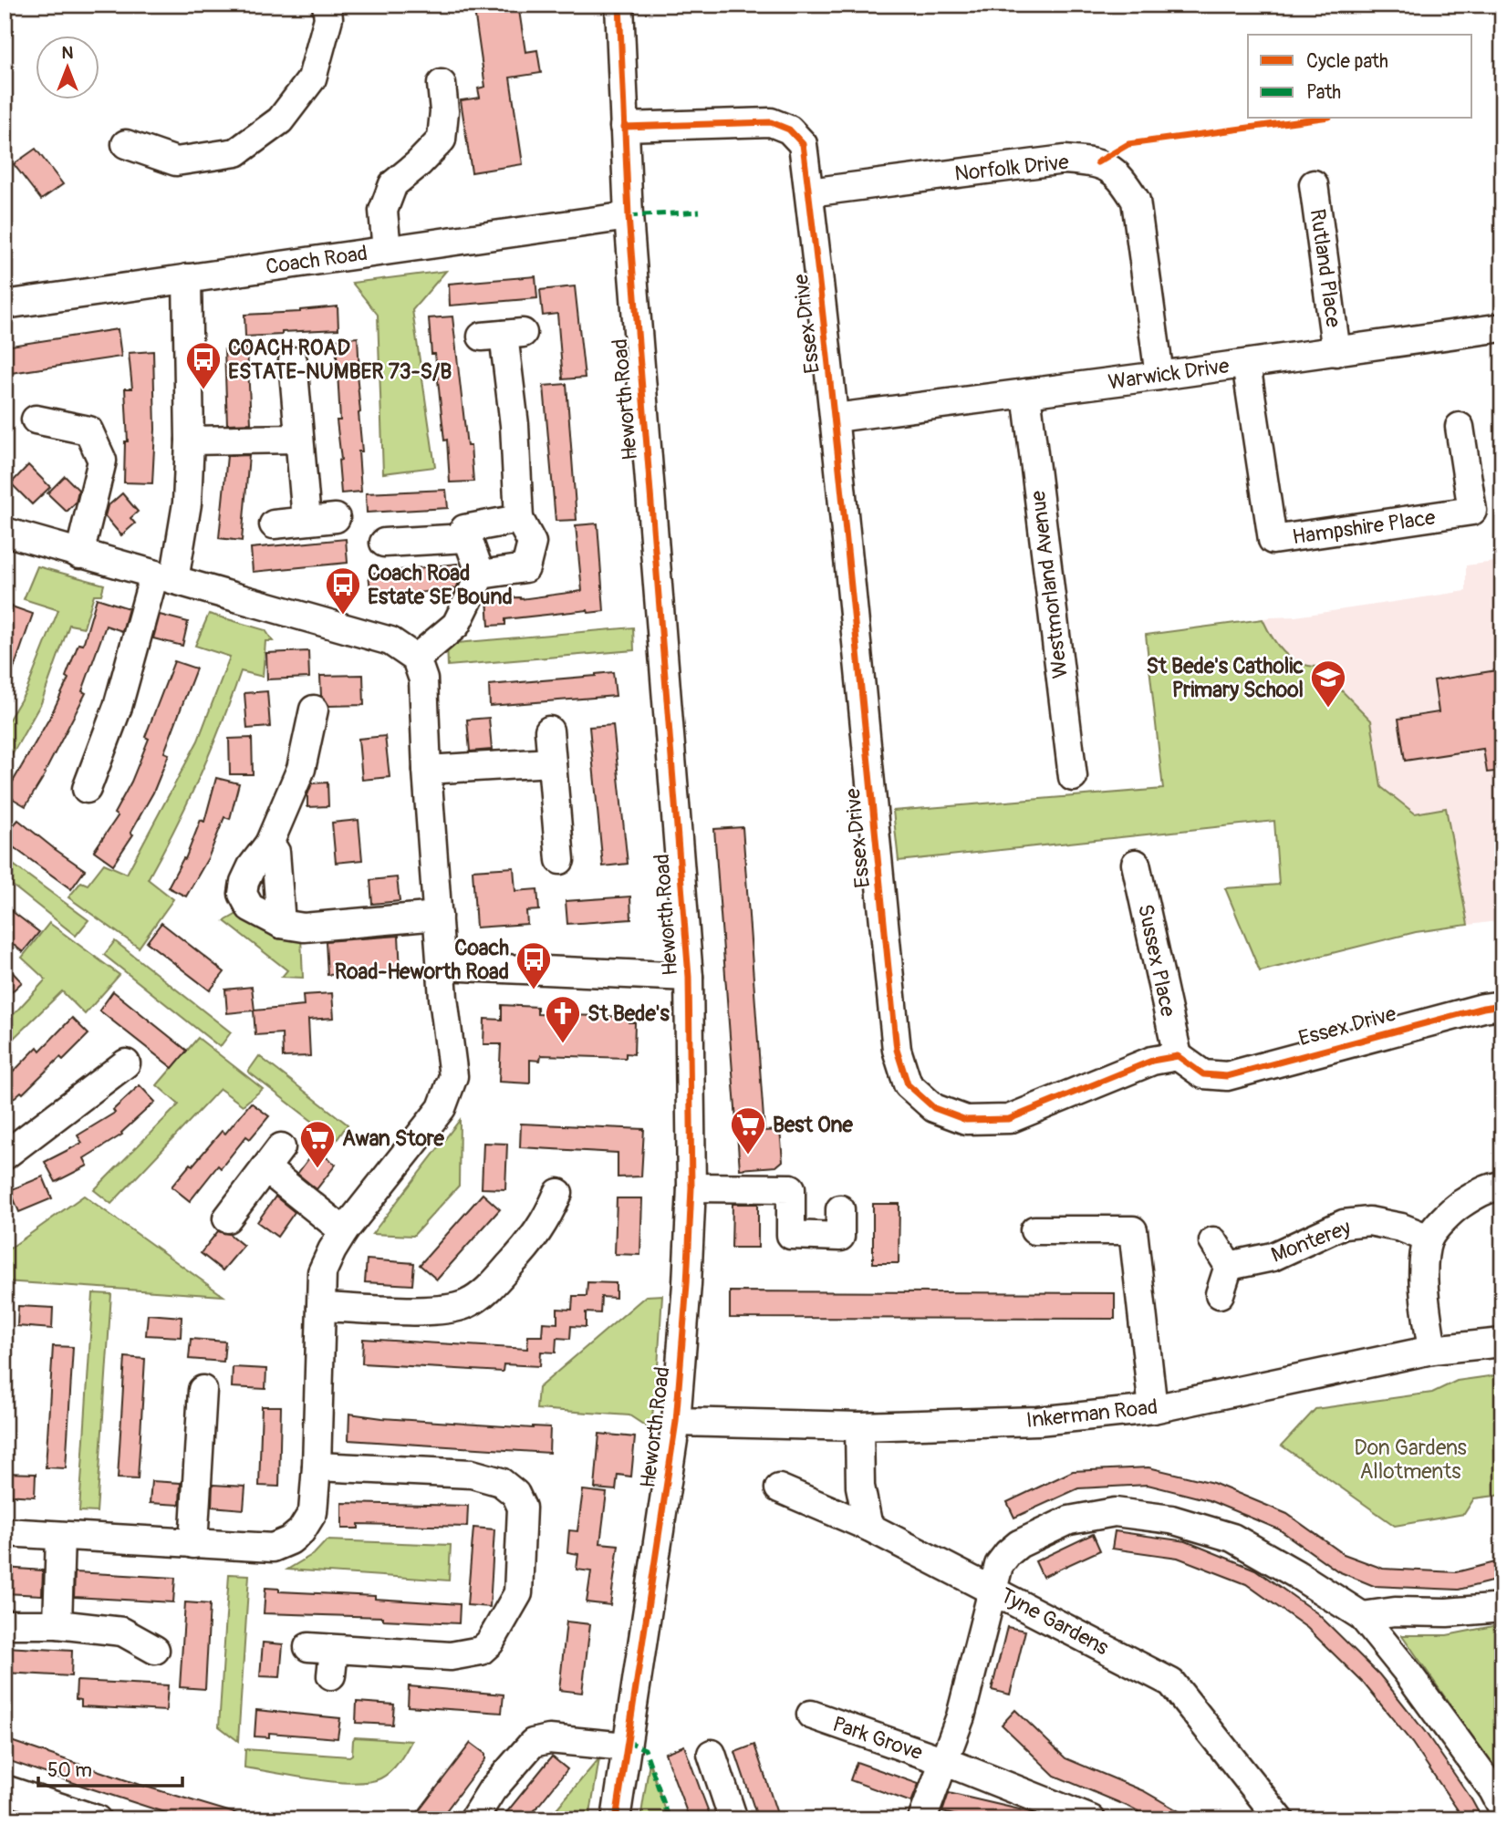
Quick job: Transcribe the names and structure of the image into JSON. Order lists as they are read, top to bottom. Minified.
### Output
{"streets":{"street":["Norfolk Drive","Coach Road","Rutland Place","Essex Drive","Warwick Drive","Heworth Road","Hampshire Place","Westmorland Avenue","Sussex Place","Monterey","Inkerman Road","Tyne Gardens","Park Grove"]},"crossings":[["Norfolk Drive","Essex Drive"],["Norfolk Drive","Warwick Drive"],["Coach Road","Heworth Road"],["Rutland Place","Warwick Drive"],["Essex Drive","Warwick Drive"],["Essex Drive","Heworth Road"],["Essex Drive","Sussex Place"],["Warwick Drive","Hampshire Place"],["Warwick Drive","Westmorland Avenue"],["Heworth Road","Inkerman Road"]],"parks":["Don Gardens Allotments"],"places":{"bus stop":["COACH ROAD ESTATE-NUMBER 73-S/B","Coach Road Estate SE Bound","Coach Road-Heworth Road"],"school or university":["St Bede's Catholic Primary School"],"church":["St Bede's"],"supermarket":["Best One","Awan Store"]},"legend":["Cycle path","Path"],"scale_bar":"50 m","north":"top"}
